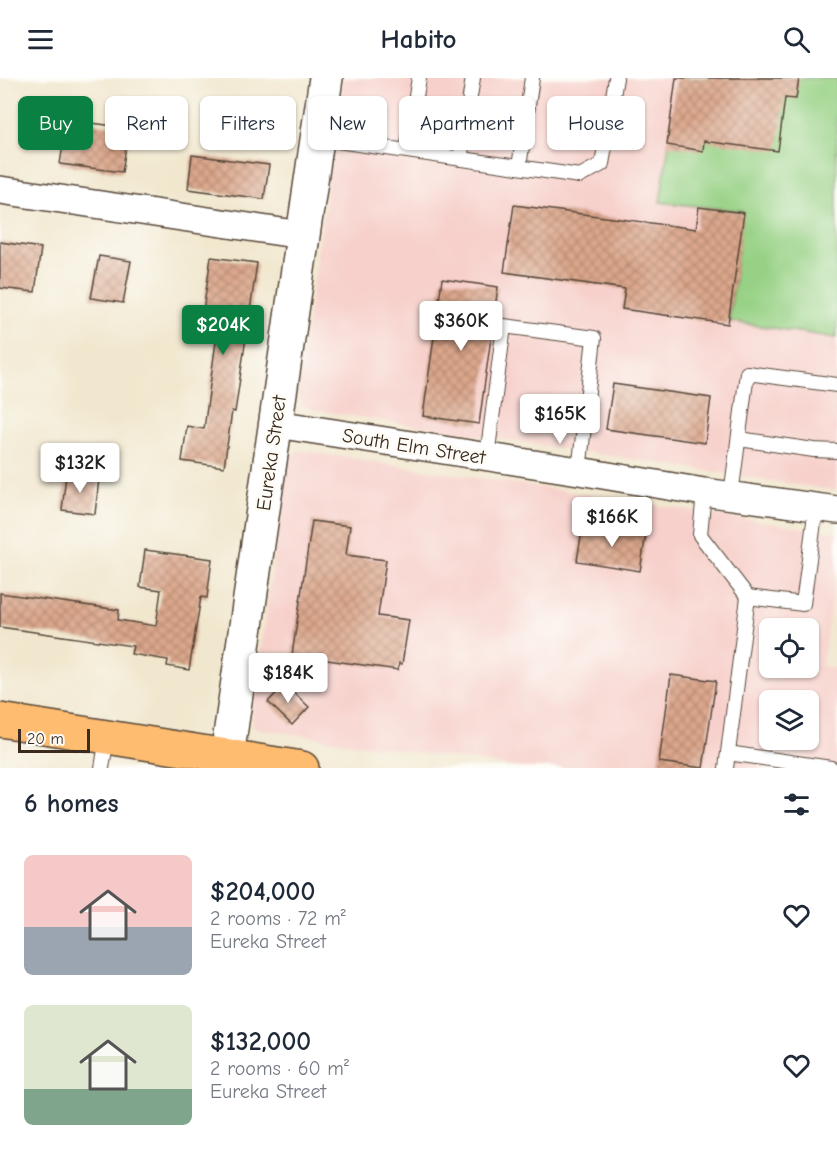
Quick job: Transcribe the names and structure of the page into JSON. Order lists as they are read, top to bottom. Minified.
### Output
{"streets":{"street":["South Elm Street","Eureka Street"]},"crossings":[["South Elm Street","Eureka Street"]],"scale_bar":"20 m","page":{"header":"Habito","chip":["Buy","Rent","Filters","New","Apartment","House"],"price":["$360K","$204K","$165K","$132K","$166K","$184K"],"scale":"20 m","heading":"6 homes","list":[{"name":"$204,000","note":"2 rooms · 72 m² · Eureka Street"},{"name":"$132,000","note":"2 rooms · 60 m² · Eureka Street"}]}}
